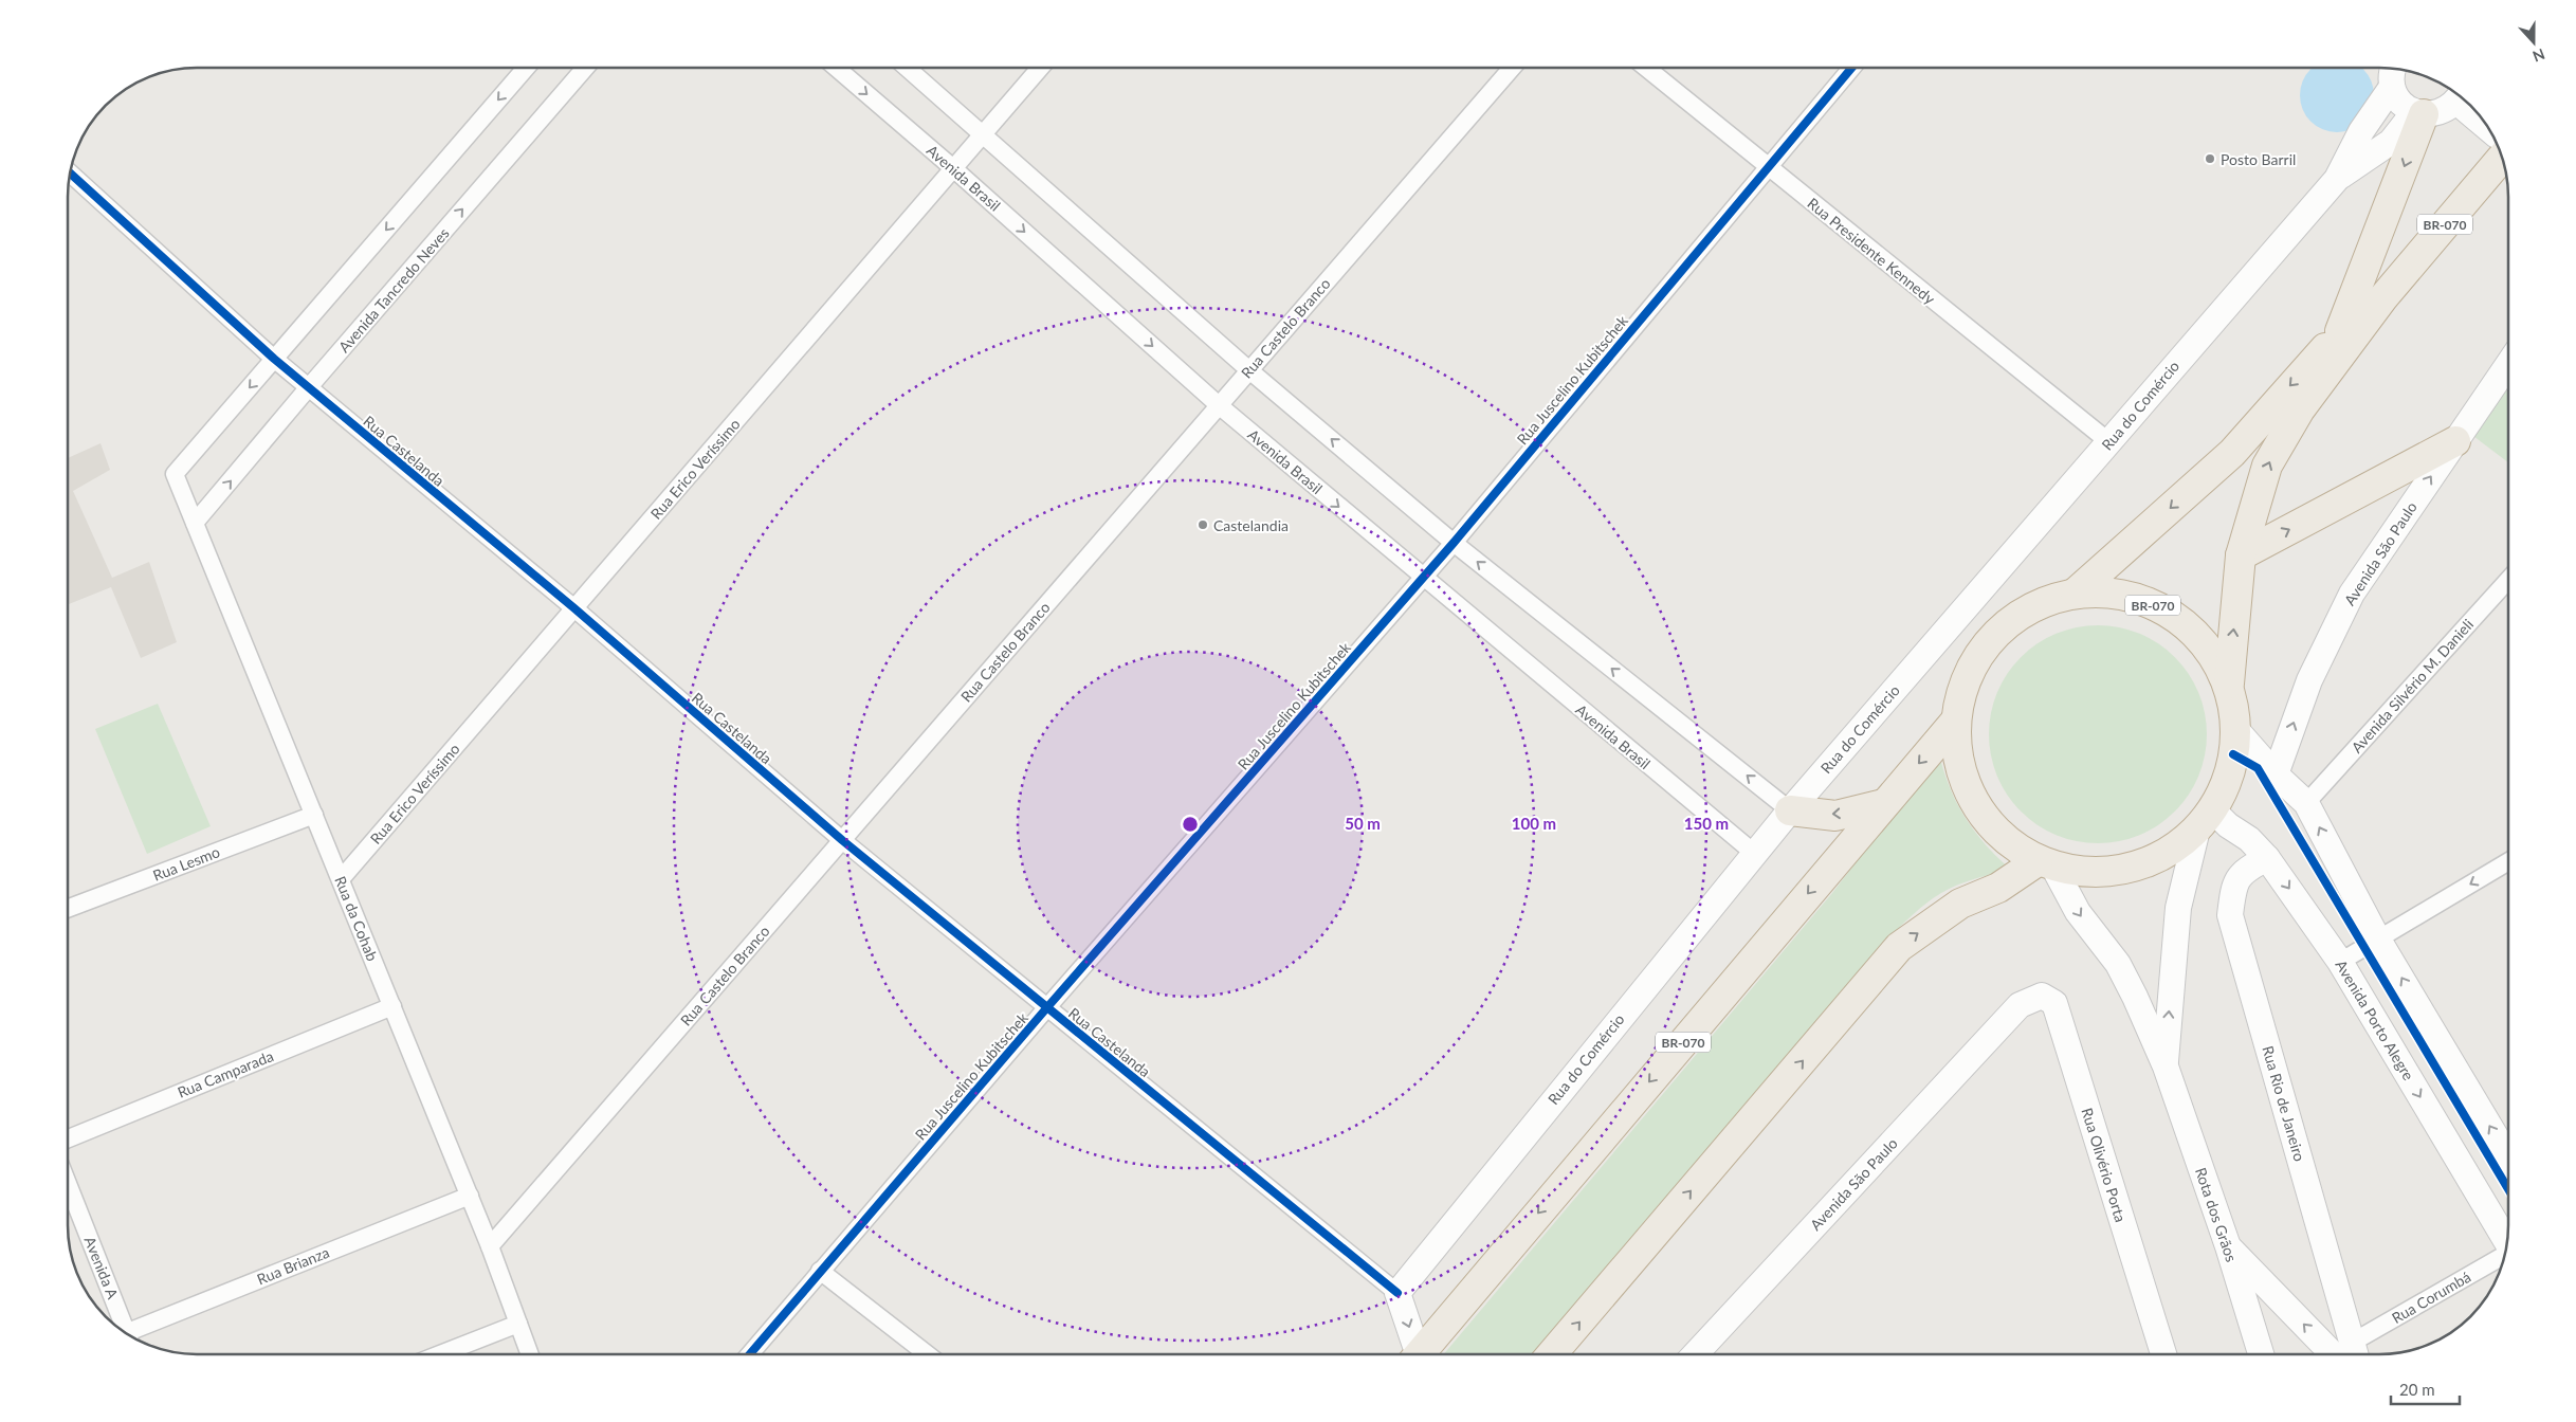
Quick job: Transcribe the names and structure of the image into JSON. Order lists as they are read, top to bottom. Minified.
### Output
{"streets":{"highway":["BR-070"],"street":["Avenida Brasil","Rua Presidente Kennedy","Avenida Tancredo Neves","Rua Castelo Branco","Rua Juscelino Kubitschek","Rua do Comércio","Rua Castelanda","Rua Erico Veríssimo","Avenida São Paulo","Avenida Silvério M. Danieli","Rua Lesmo","Rua da Cohab","Avenida Porto Alegre","Rua Camparada","Rua Rio de Janeiro","Rua Olivério Porta","Rota dos Grãos","Rua Brianza","Avenida A","Rua Corumbá"]},"crossings":[["Avenida Brasil","Rua Castelo Branco"],["Avenida Brasil","Rua Juscelino Kubitschek"],["Avenida Brasil","Rua do Comércio"],["Avenida Brasil","Rua Erico Veríssimo"],["BR-070","Avenida Porto Alegre"],["BR-070","Rota dos Grãos"],["Rua Presidente Kennedy","Rua Juscelino Kubitschek"],["Rua Presidente Kennedy","Rua do Comércio"],["Avenida Tancredo Neves","Rua Castelanda"],["Avenida Tancredo Neves","Rua da Cohab"],["Rua Castelo Branco","Rua Castelanda"],["Rua Castelo Branco","Rua da Cohab"],["Rua Juscelino Kubitschek","Rua Castelanda"],["Rua do Comércio","Rua Castelanda"],["Rua Castelanda","Rua Erico Veríssimo"],["Rua Castelanda","Rua da Cohab"],["Rua Erico Veríssimo","Rua da Cohab"],["Avenida São Paulo","Rua Olivério Porta"],["Rua Lesmo","Rua da Cohab"],["Rua da Cohab","Rua Camparada"],["Rua da Cohab","Rua Brianza"],["Avenida Porto Alegre","Rua Rio de Janeiro"],["Avenida Porto Alegre","Rota dos Grãos"]],"one_way":["Avenida São Paulo"],"places":["Posto Barril","Castelandia"],"scale_bar":"20 m","north":"bottom","rings":["50 m","100 m","150 m"]}
